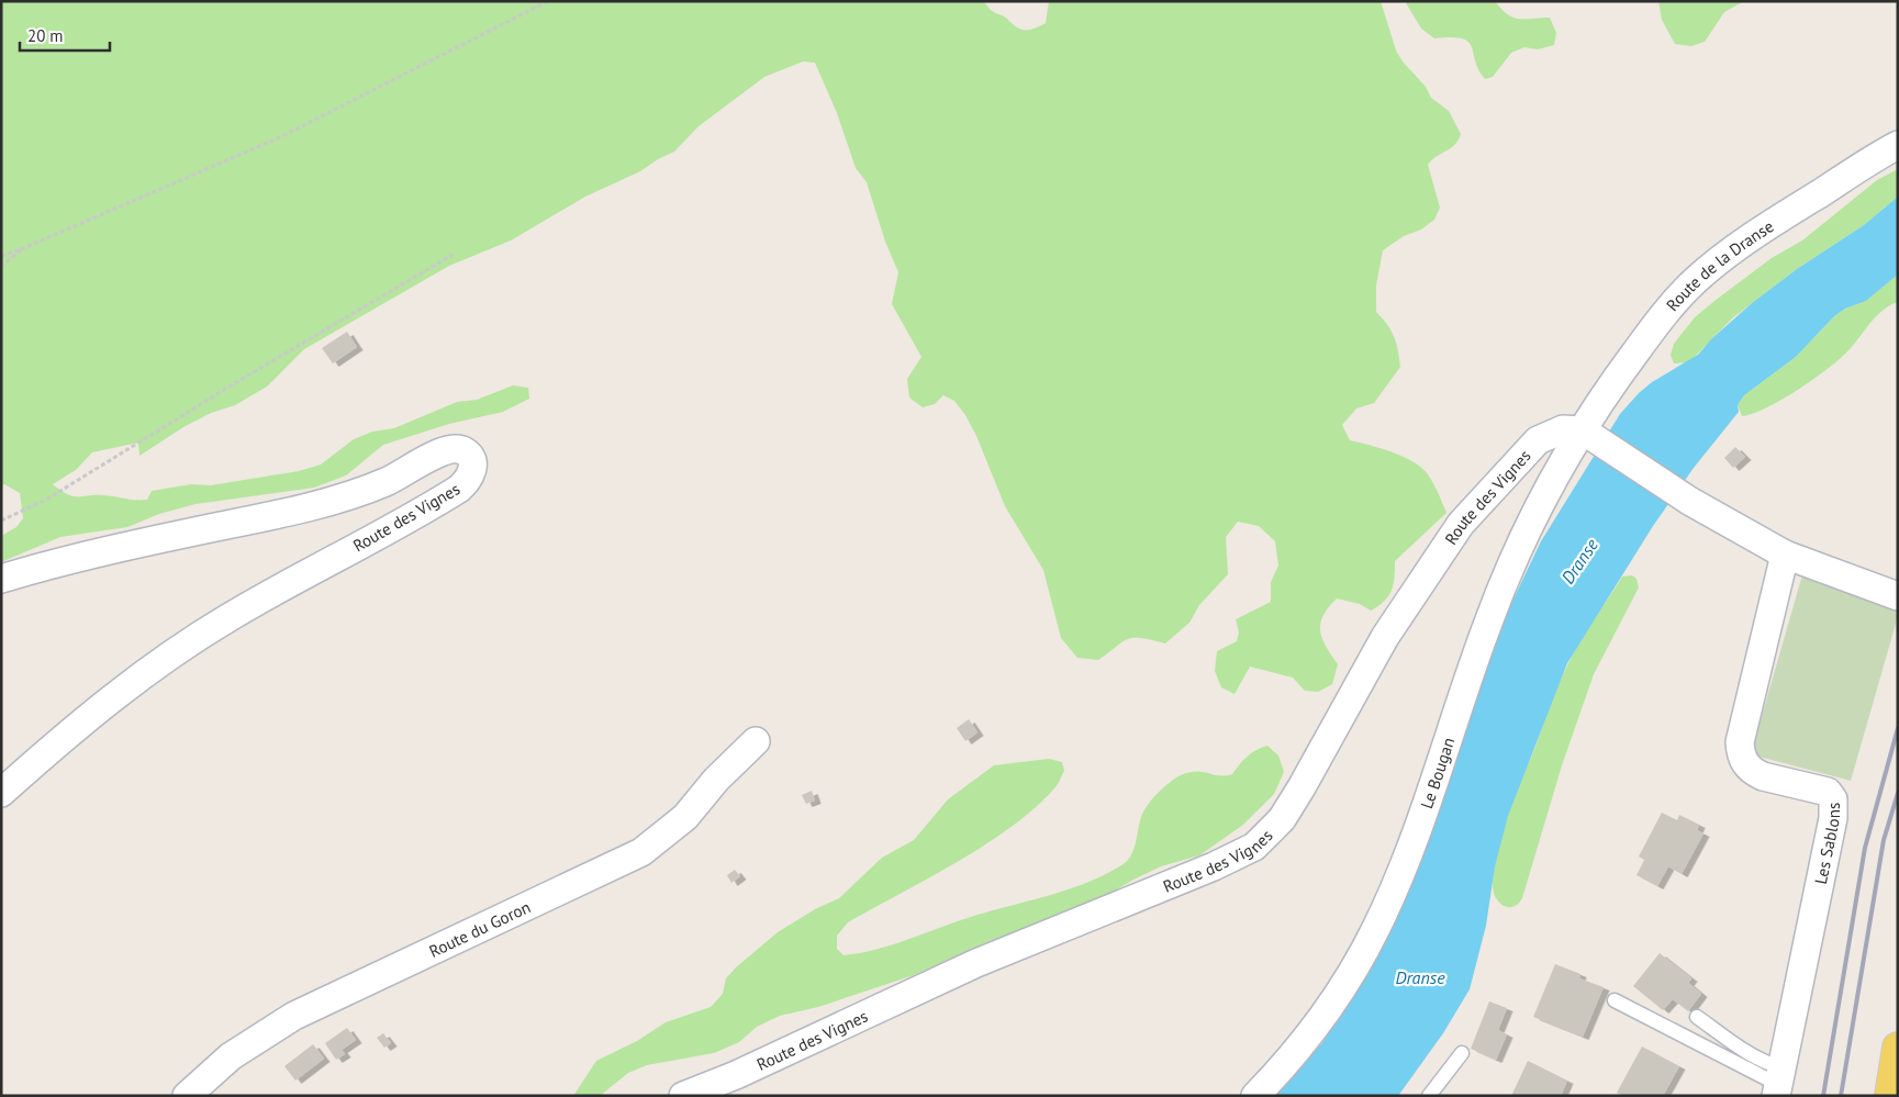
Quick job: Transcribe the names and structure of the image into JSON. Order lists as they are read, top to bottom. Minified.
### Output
{"streets":{"street":["Route de la Dranse","Route des Vignes","Le Bougan","Les Sablons","Route du Goron"]},"crossings":[["Route de la Dranse","Route des Vignes"],["Route de la Dranse","Le Bougan"],["Route des Vignes","Le Bougan"]],"water":["Dranse"],"scale_bar":"20 m"}
